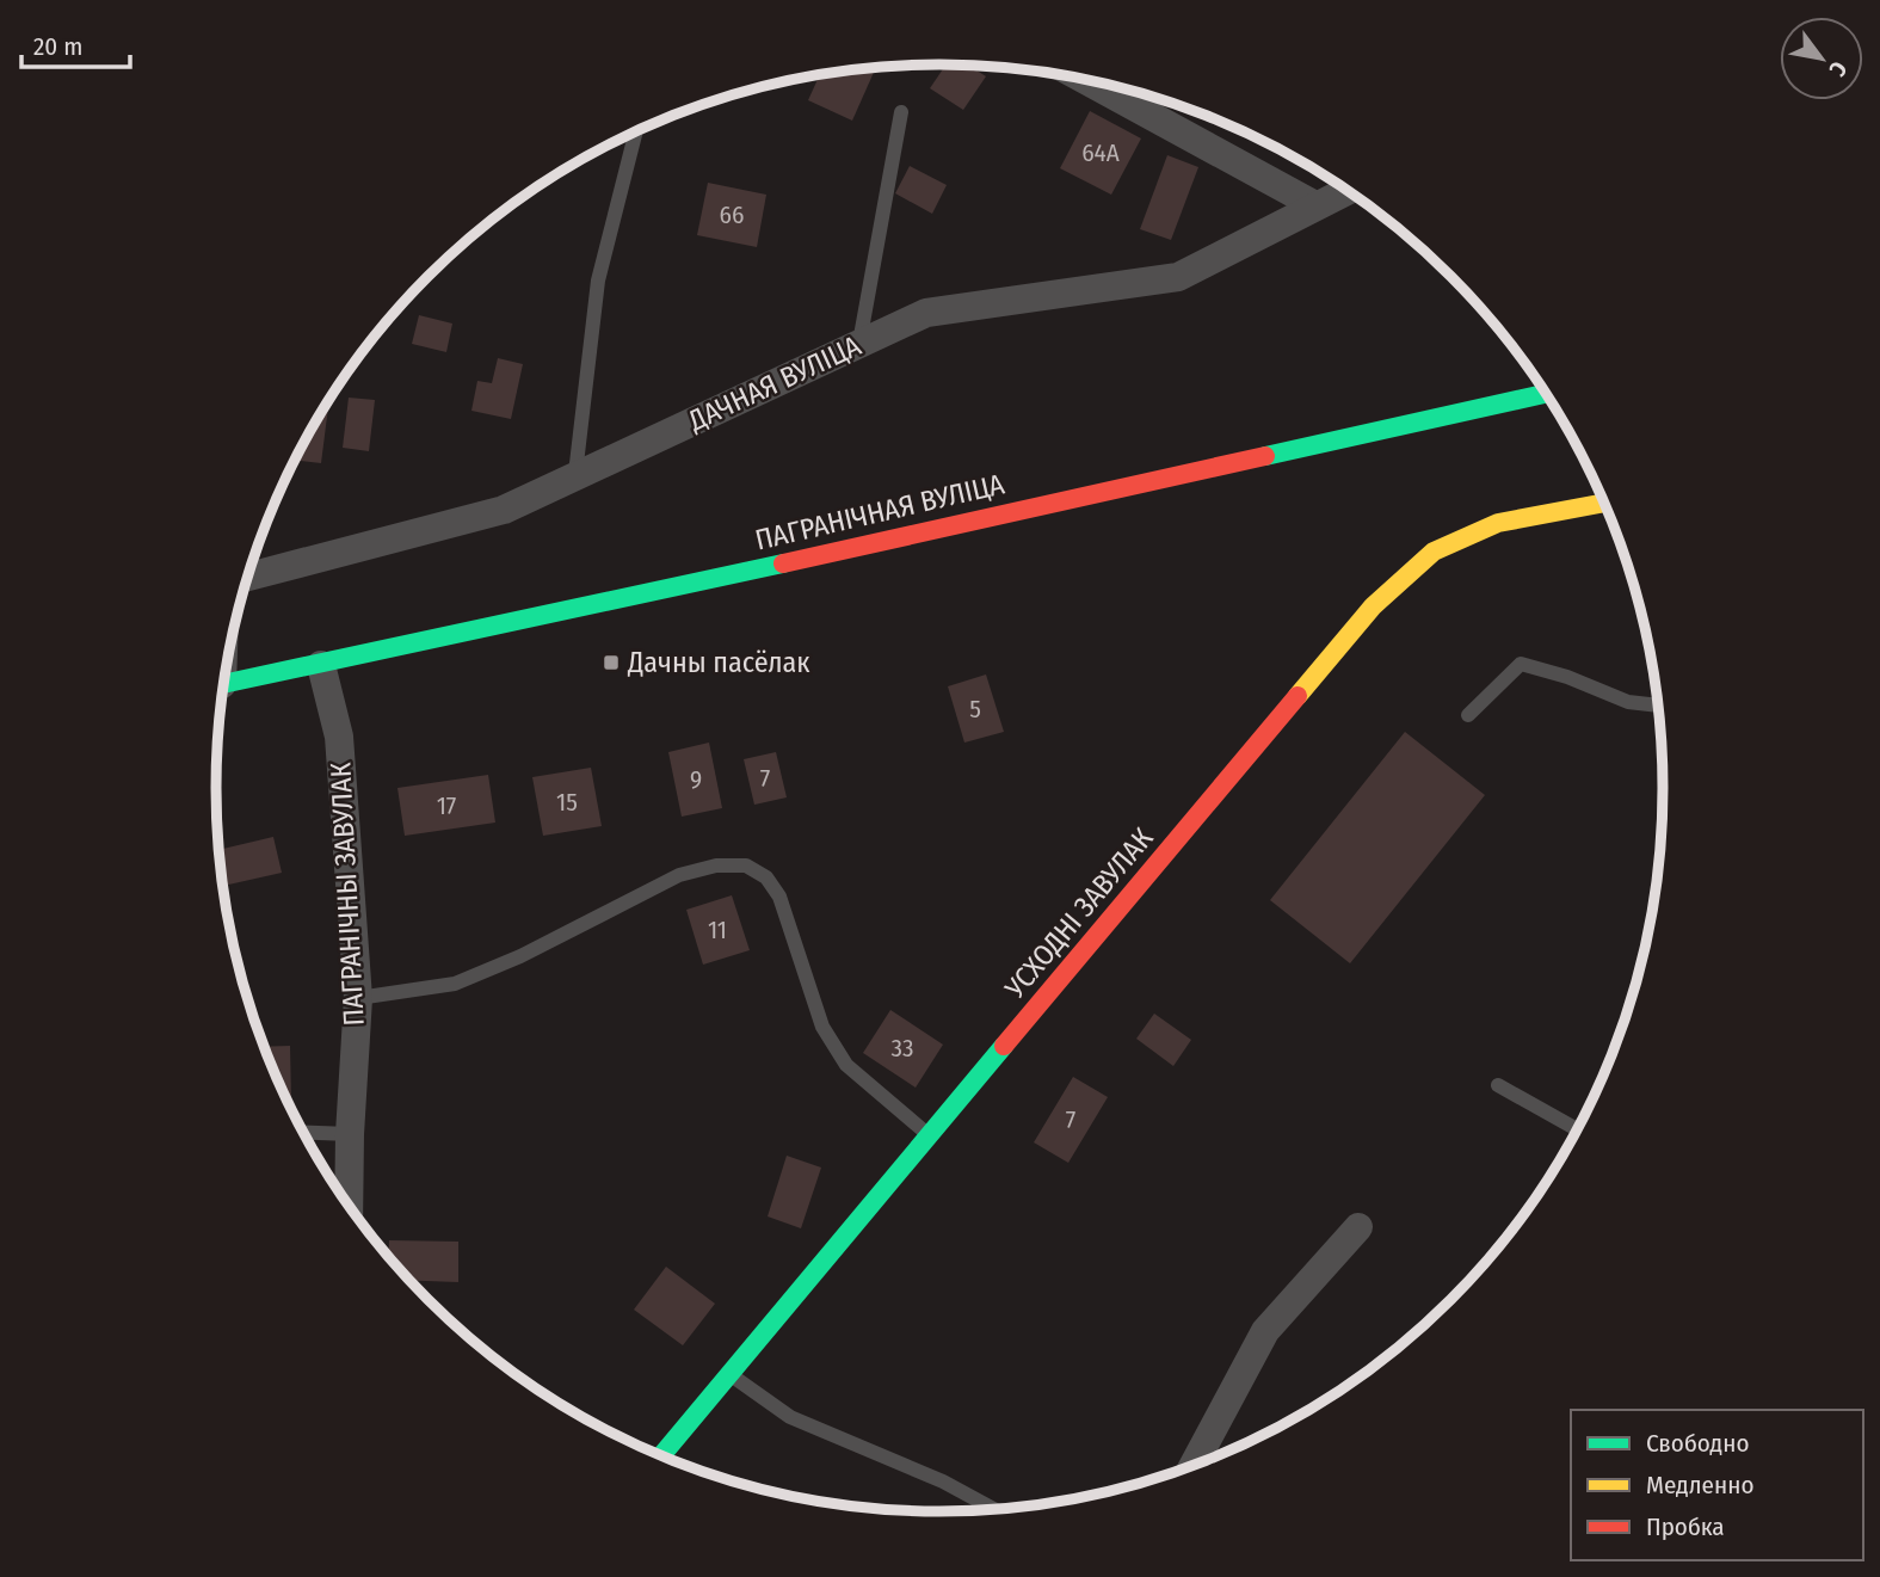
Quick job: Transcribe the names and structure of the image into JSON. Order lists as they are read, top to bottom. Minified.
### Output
{"streets":{"street":["ДАЧНАЯ ВУЛІЦА","ПАГРАНІЧНАЯ ВУЛІЦА","ПАГРАНІЧНЫ ЗАВУЛАК","УСХОДНІ ЗАВУЛАК"]},"crossings":[["ПАГРАНІЧНАЯ ВУЛІЦА","ПАГРАНІЧНЫ ЗАВУЛАК"]],"places":{"transit":["Дачны пасёлак"]},"house_numbers":["64А","66","5","7","9","15","17","11","33","7"],"legend":["Свободно","Медленно","Пробка"],"scale_bar":"20 m","north":"bottom right"}
